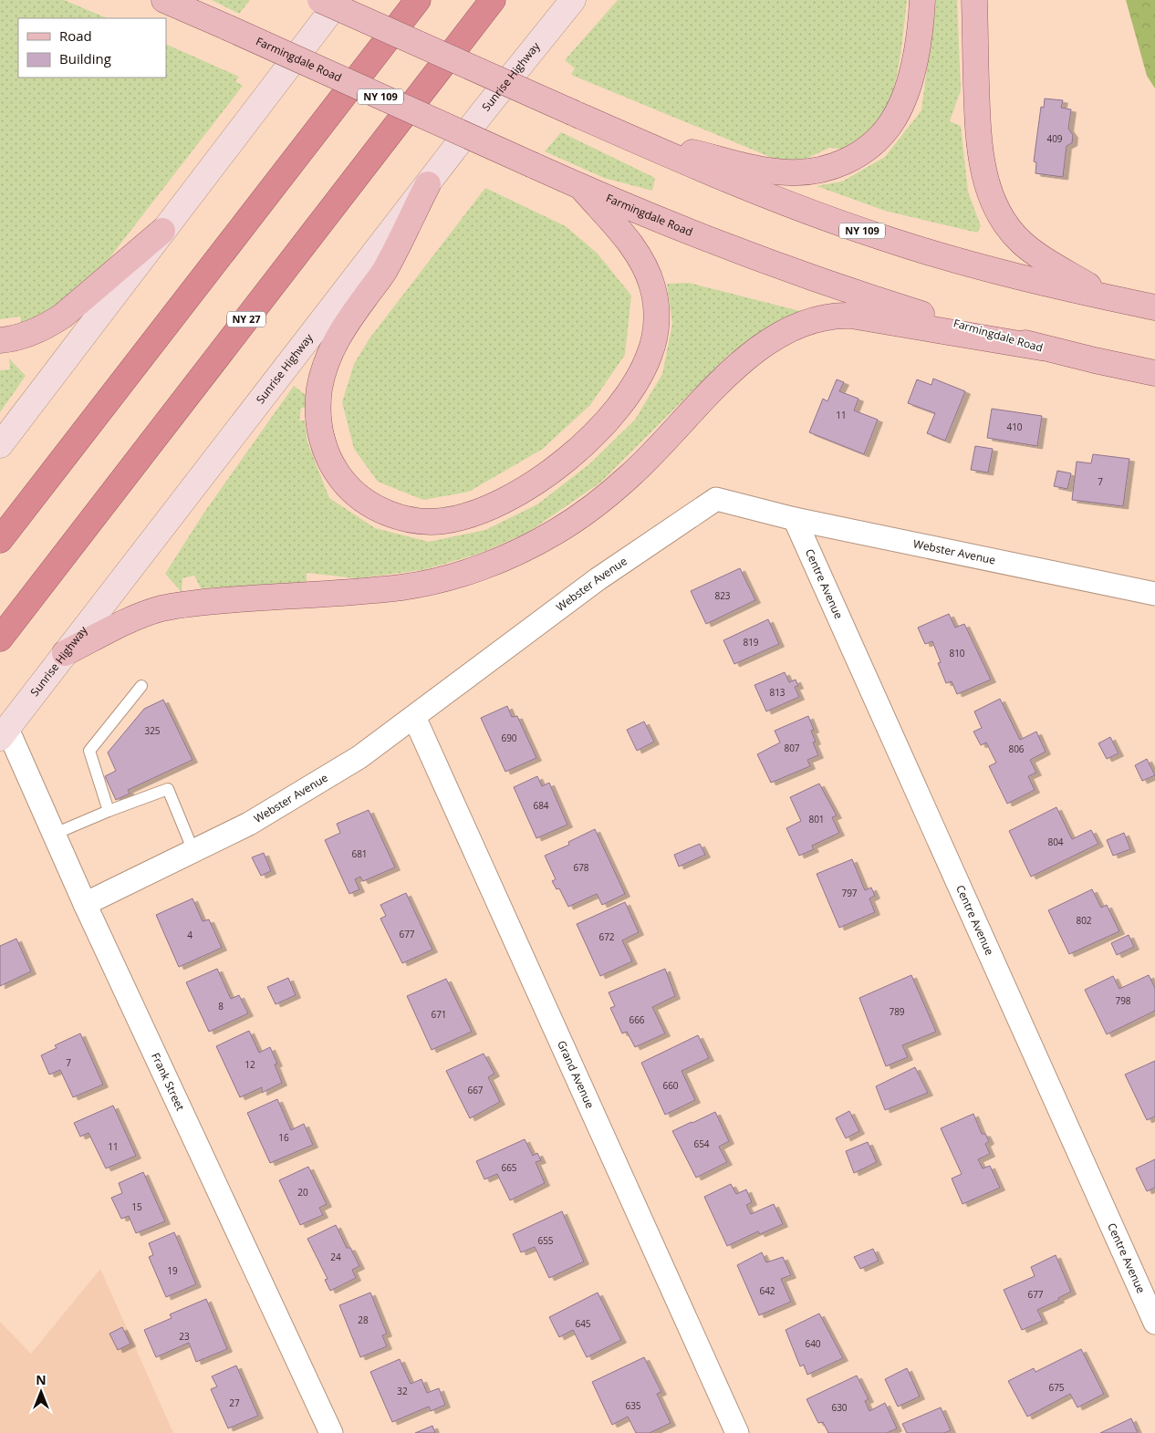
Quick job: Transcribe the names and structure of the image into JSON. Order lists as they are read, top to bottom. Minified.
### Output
{"streets":{"highway":["NY 27"],"main road":["Farmingdale Road","Sunrise Highway","NY 109"],"street":["Webster Avenue","Centre Avenue","Grand Avenue","Frank Street"]},"crossings":[["Sunrise Highway","Frank Street"],["Webster Avenue","Centre Avenue"],["Webster Avenue","Grand Avenue"],["Webster Avenue","Frank Street"]],"house_numbers":["409","11","410","7","823","819","810","813","325","690","807","806","684","801","804","681","678","797","802","677","4","672","798","8","789","671","666","7","12","660","667","16","654","11","665","20","15","655","24","19","642","677","28","645","23","640","675","32","27","635","630"],"legend":["Road","Building"],"north":"top"}
